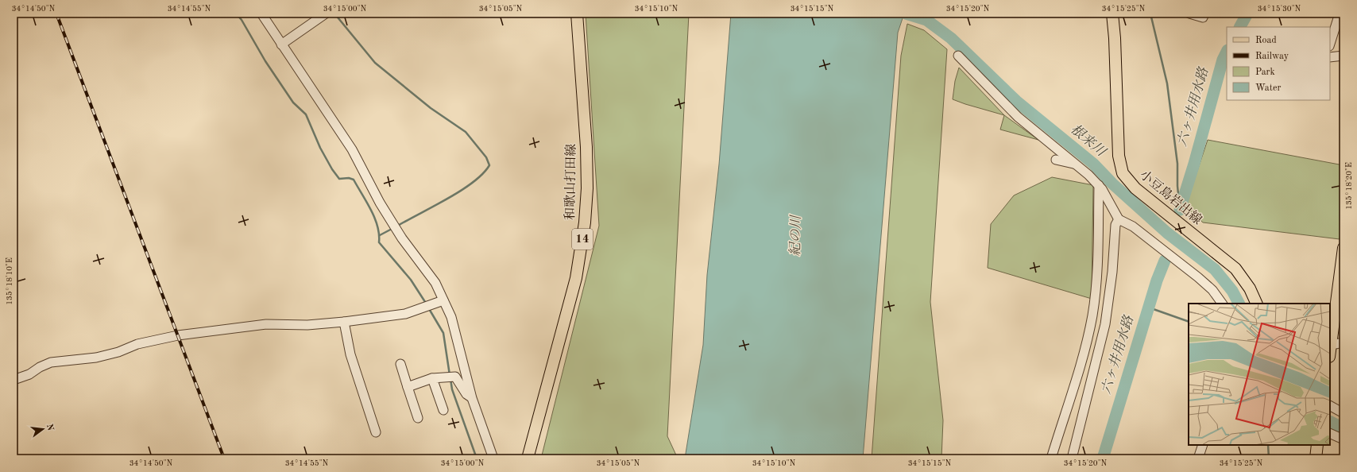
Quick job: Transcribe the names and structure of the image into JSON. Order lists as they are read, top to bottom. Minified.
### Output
{"streets":{"main road":["和歌山打田線","小豆島岩出線","14"]},"water":["六ヶ井用水路","根来川","紀の川"],"legend":["Road","Railway","Park","Water"],"north":"right","coordinates":["34°14'50\"N","34°14'55\"N","34°15'00\"N","34°15'05\"N","34°15'10\"N","34°15'15\"N","34°15'20\"N","34°15'25\"N","34°15'30\"N","135°18'20\"E","135°18'10\"E"]}
